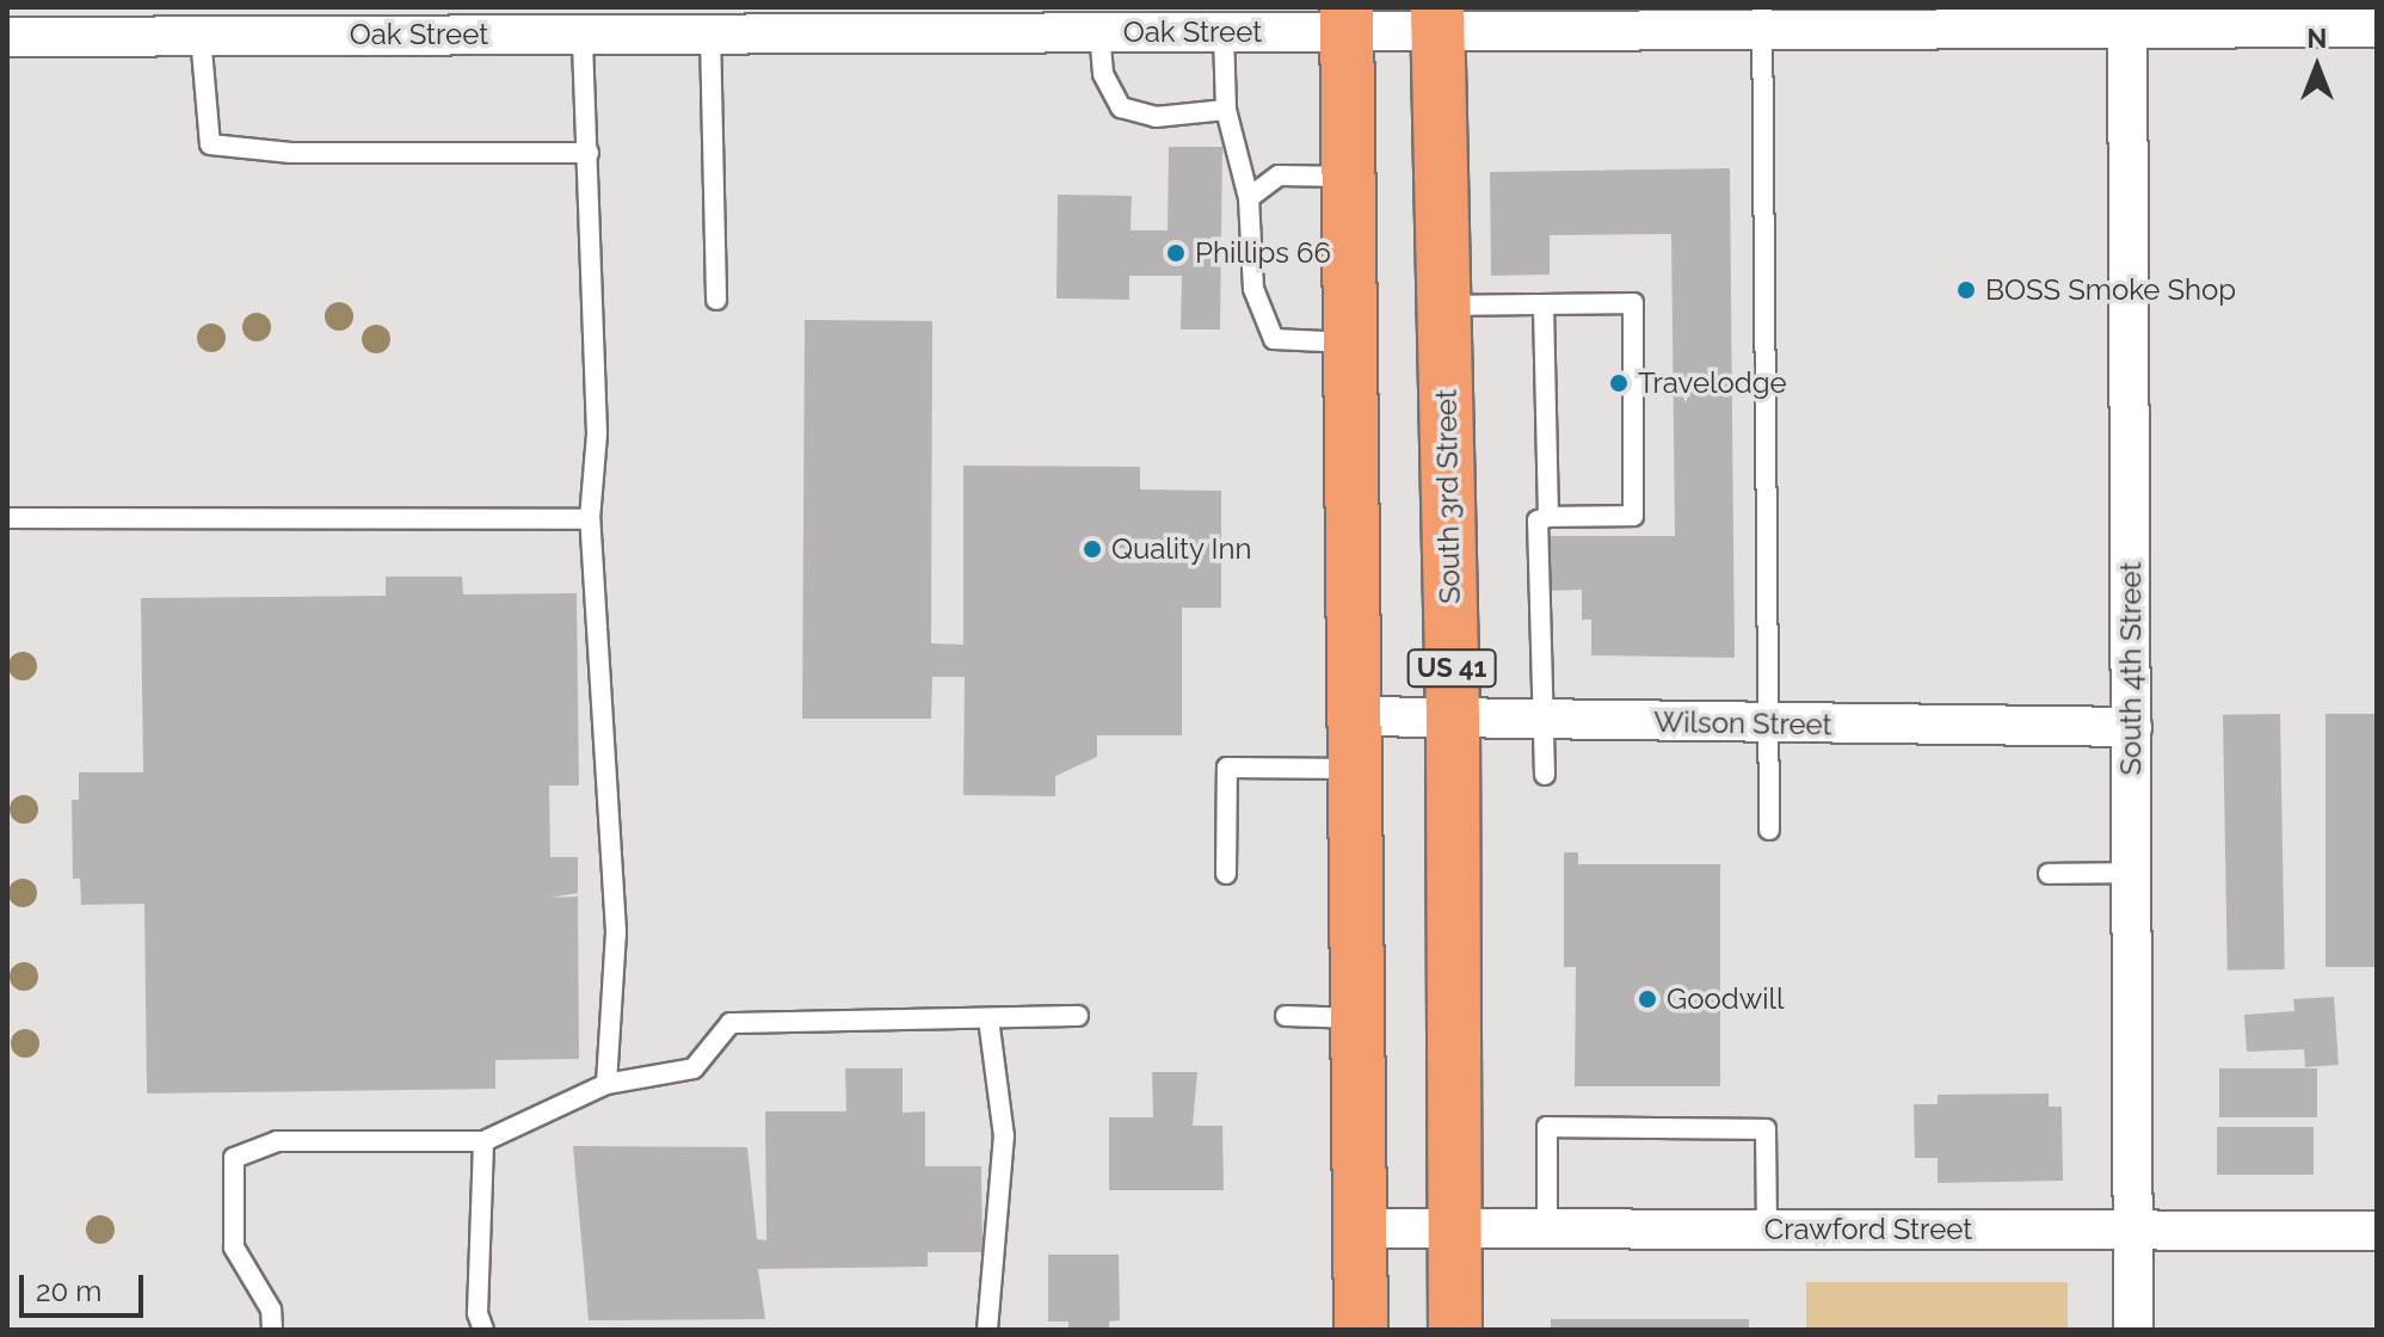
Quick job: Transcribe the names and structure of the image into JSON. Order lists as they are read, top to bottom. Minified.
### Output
{"streets":{"highway":["South 3rd Street","US 41"],"street":["Oak Street","South 4th Street","Wilson Street","Crawford Street"]},"crossings":[["Oak Street","South 3rd Street"],["Oak Street","South 4th Street"],["South 3rd Street","Wilson Street"],["South 3rd Street","Crawford Street"],["South 4th Street","Wilson Street"],["South 4th Street","Crawford Street"]],"places":["Phillips 66","BOSS Smoke Shop","Travelodge","Quality Inn","Goodwill"],"scale_bar":"20 m","north":"top"}
